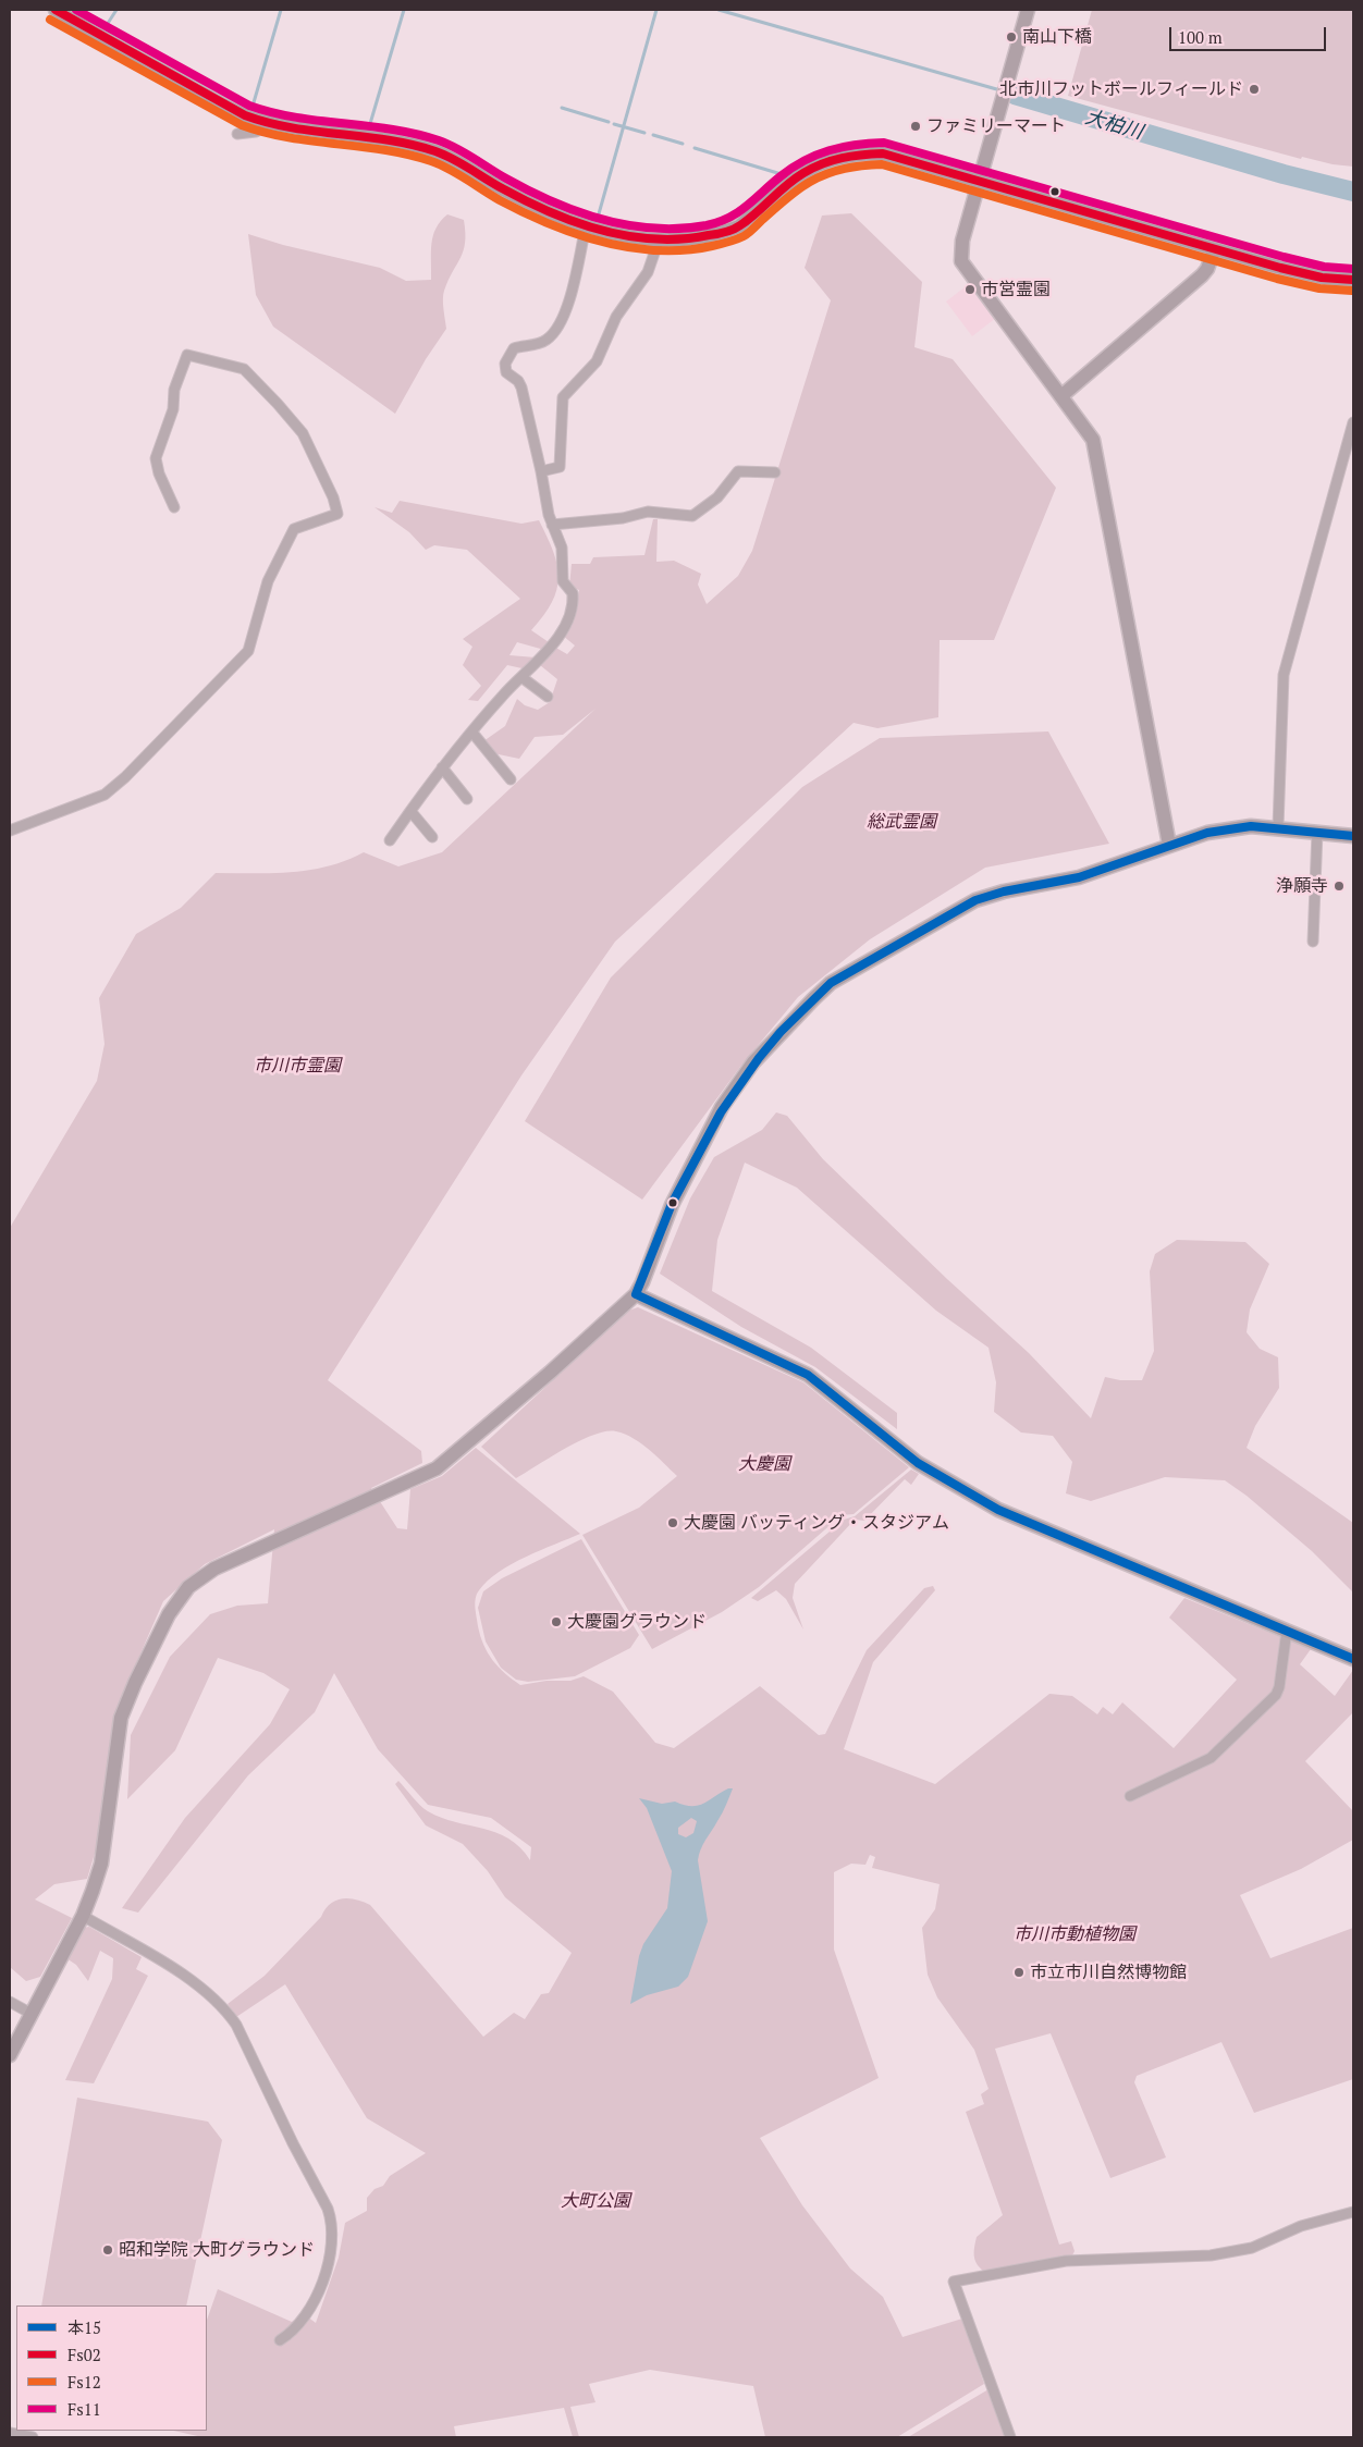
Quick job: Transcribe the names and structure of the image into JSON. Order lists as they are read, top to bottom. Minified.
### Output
{"water":["大柏川"],"parks":["総武霊園","市川市霊園","大慶園","市川市動植物園","大町公園"],"places":["南山下橋","北市川フットボールフィールド","ファミリーマート","市営霊園","浄願寺","大慶園 バッティング・スタジアム","大慶園グラウンド","市立市川自然博物館","昭和学院 大町グラウンド"],"lines":["transit line Fs02","transit line Fs11","transit line Fs12","transit line 本15"],"legend":["本15","Fs02","Fs12","Fs11"],"scale_bar":"100 m"}
